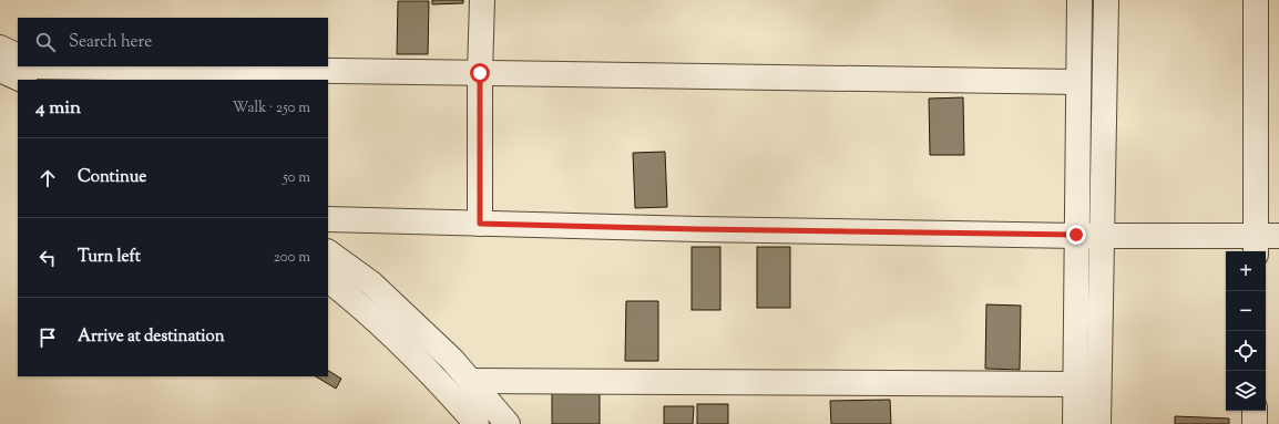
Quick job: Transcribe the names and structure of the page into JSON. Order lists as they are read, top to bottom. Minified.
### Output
{"page":{"search":"Search here","heading":["4 min","Walk · 250 m"],"list":[["Continue","50 m"],["Turn left","200 m"],"Arrive at destination"],"map_buttons":["+","−"]}}
